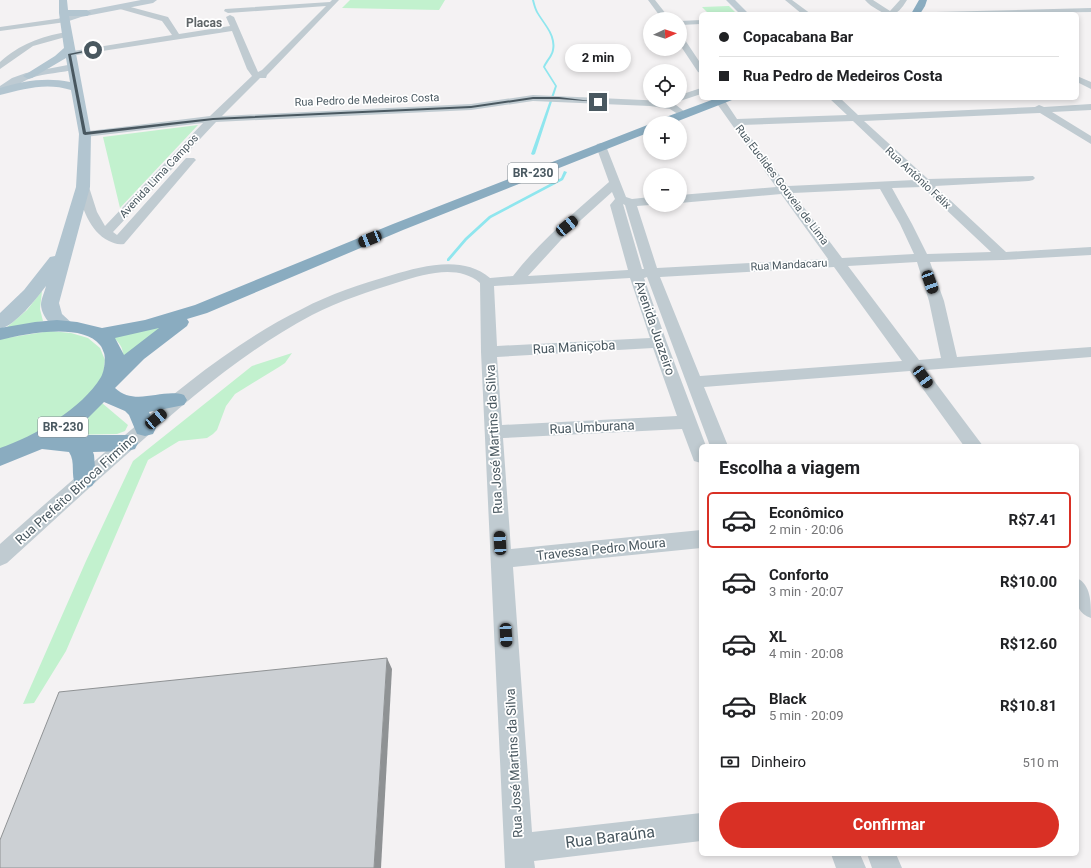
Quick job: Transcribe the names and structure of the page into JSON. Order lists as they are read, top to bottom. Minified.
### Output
{"streets":{"highway":["BR-230"],"street":["Rua Pedro de Medeiros Costa","Avenida Lima Campos","Rua Antônio Félix","Rua Euclides Gouveia de Lima","Rua Mandacaru","Avenida Juazeiro","Rua Maniçoba","Rua Umburana","Rua José Martins da Silva","Rua Prefeito Biroca Firmino","Travessa Pedro Moura","Rua Baraúna"]},"crossings":[["Rua Pedro de Medeiros Costa","Avenida Lima Campos"],["BR-230","Avenida Juazeiro"],["Rua Antônio Félix","Rua Mandacaru"],["Rua Euclides Gouveia de Lima","Rua Mandacaru"],["Rua Mandacaru","Avenida Juazeiro"],["Rua Mandacaru","Rua José Martins da Silva"],["Rua Mandacaru","Rua Prefeito Biroca Firmino"],["Avenida Juazeiro","Rua Maniçoba"],["Avenida Juazeiro","Rua Umburana"],["Rua Maniçoba","Rua José Martins da Silva"],["Rua Umburana","Rua José Martins da Silva"],["Rua José Martins da Silva","Travessa Pedro Moura"],["Rua José Martins da Silva","Rua Baraúna"]],"districts":["Placas"],"north":"right","page":{"map_buttons":["+","−"],"banner":["Copacabana Bar","Rua Pedro de Medeiros Costa"],"bubble":"2 min","heading":"Escolha a viagem","list":[{"name":"Econômico","note":"2 min · 20:06","value":"R$7.41"},{"name":"Conforto","note":"3 min · 20:07","value":"R$10.00"},{"name":"XL","note":"4 min · 20:08","value":"R$12.60"},{"name":"Black","note":"5 min · 20:09","value":"R$10.81"}],"pay":["Dinheiro","510 m"],"buttons":"Confirmar"}}
